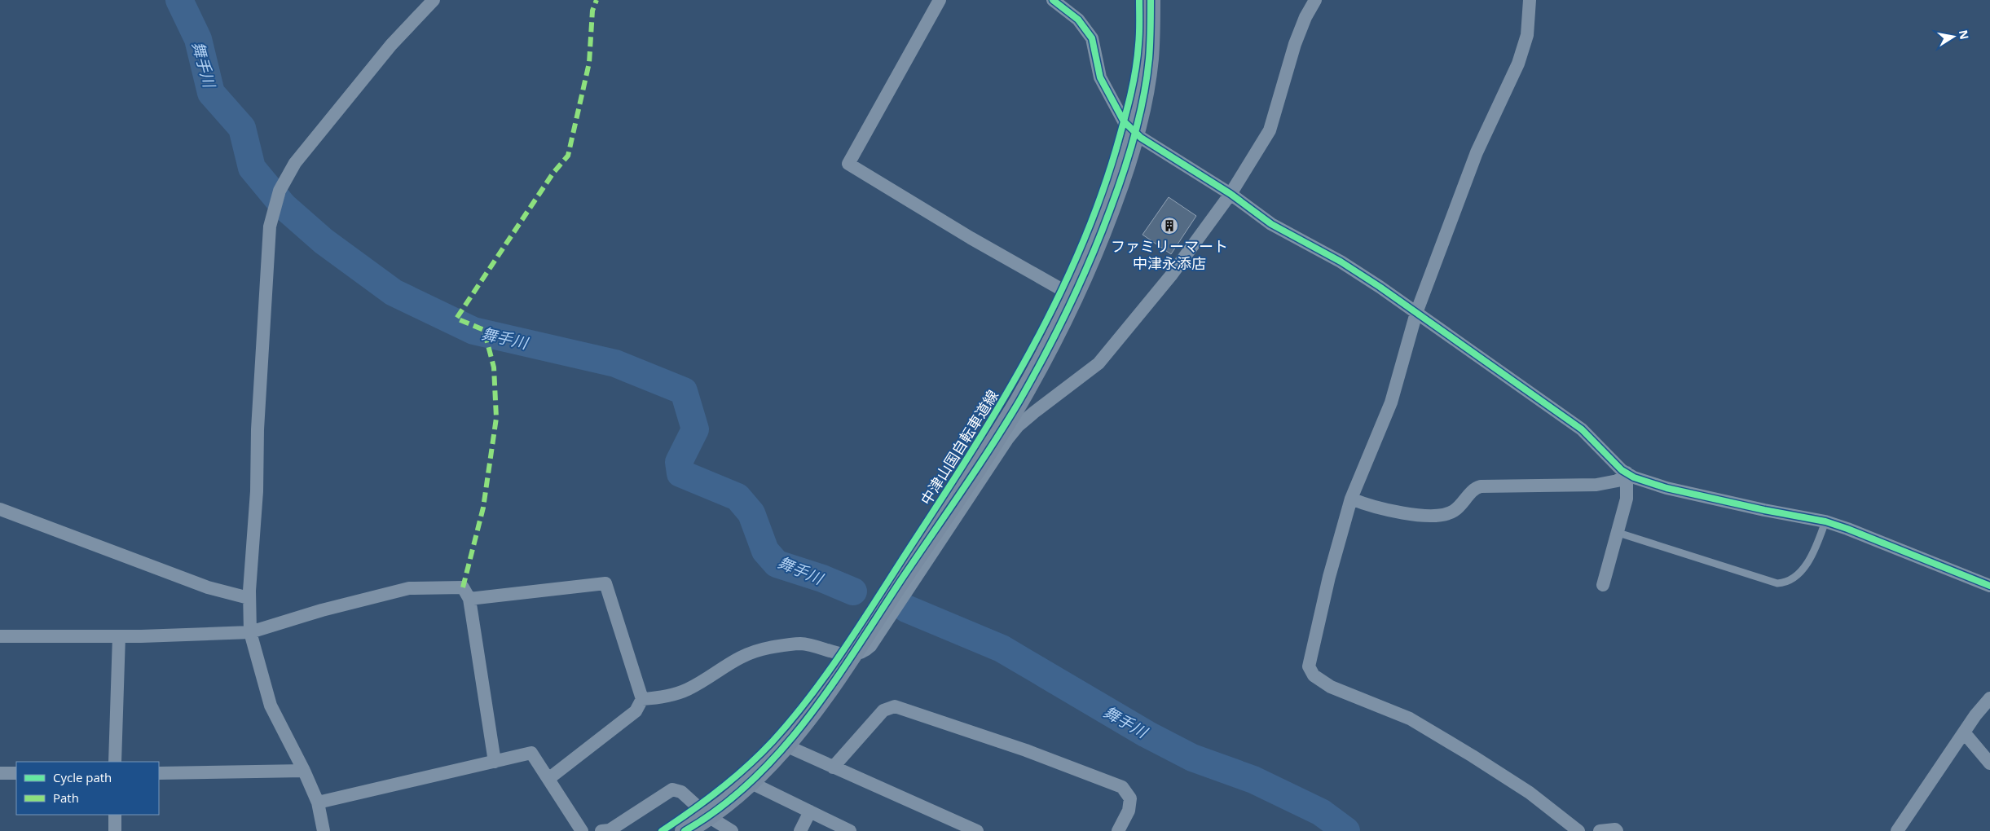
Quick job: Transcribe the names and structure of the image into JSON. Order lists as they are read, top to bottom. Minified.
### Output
{"streets":{"cycle path":["中津山国自転車道線"]},"water":["舞手川"],"places":{"building":["ファミリーマート 中津永添店"]},"legend":["Cycle path","Path"],"north":"right"}
